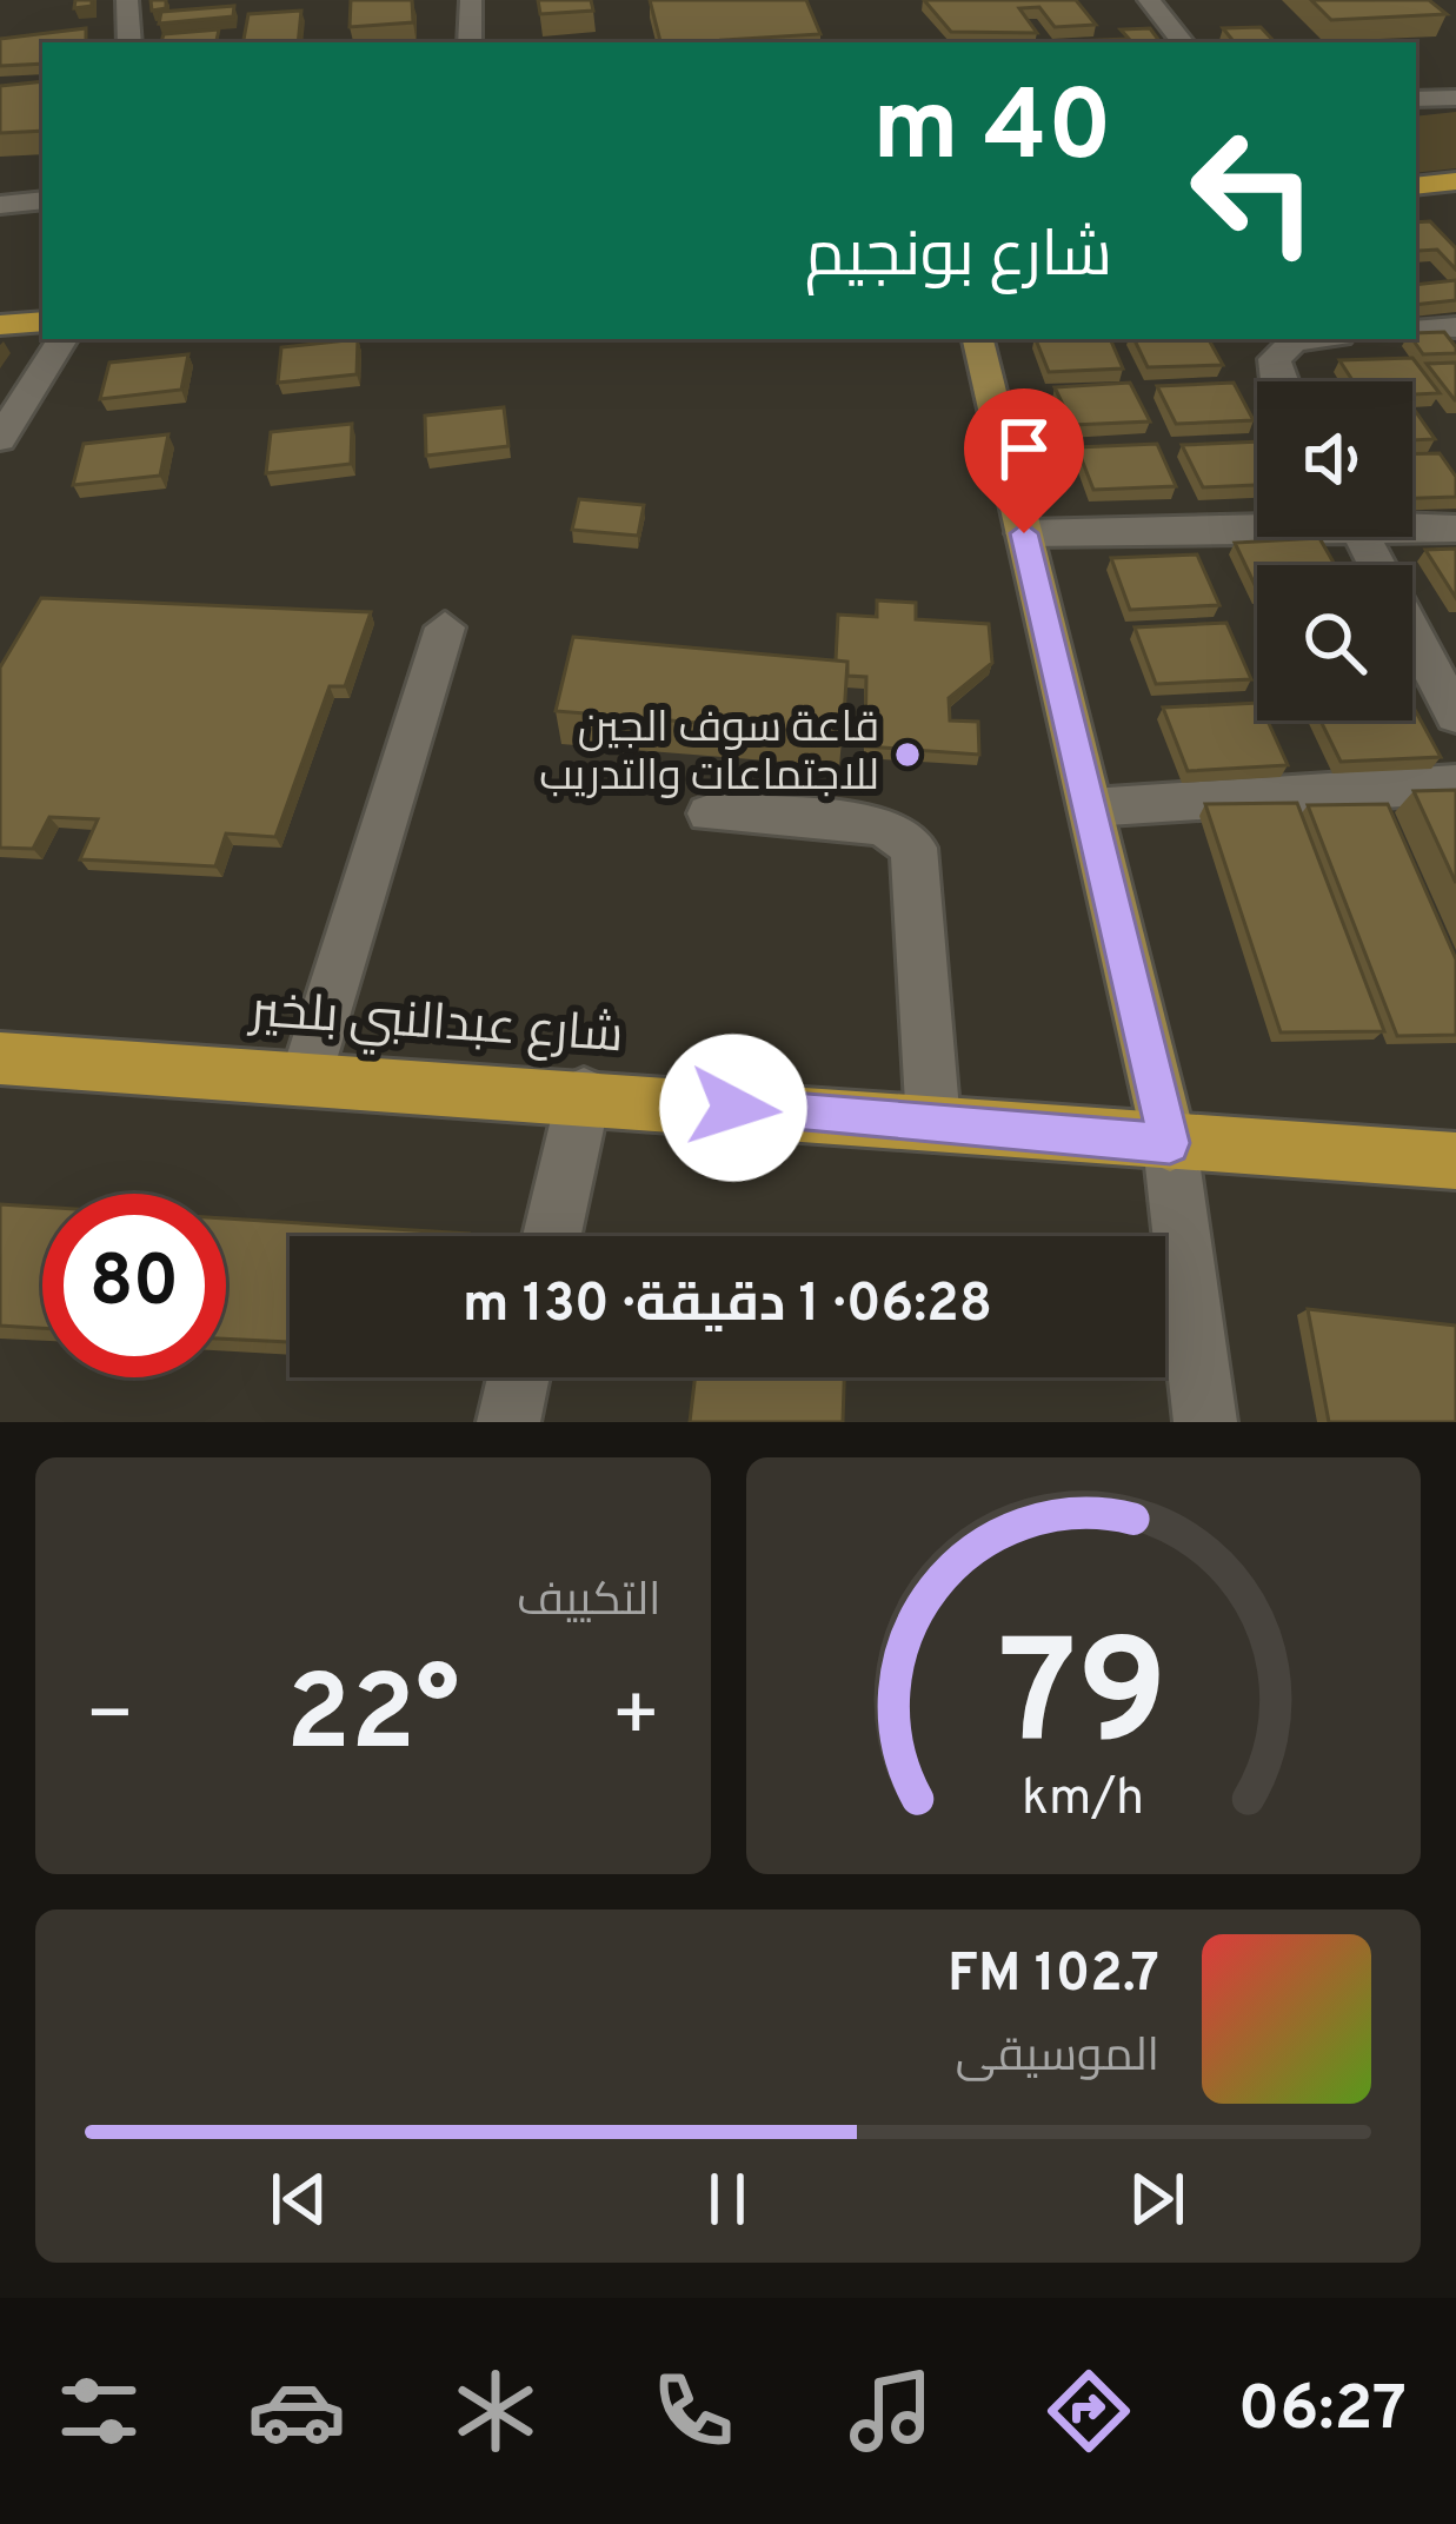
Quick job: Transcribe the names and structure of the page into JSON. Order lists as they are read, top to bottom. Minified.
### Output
{"streets":{"highway":["شارع عبدالنبي بلخير"]},"places":["قاعة سوف الجين للاجتماعات والتدريب"],"page":{"turn":["40 m","شارع بونجيم"],"limit":"80","trip":"06:28 · 1 دقيقة · 130 m","tile":"التكييف","heat":["−","22°","+"],"song":["102.7 FM","الموسيقى"],"tabs":"06:27","gauge":["79","km/h"]}}
